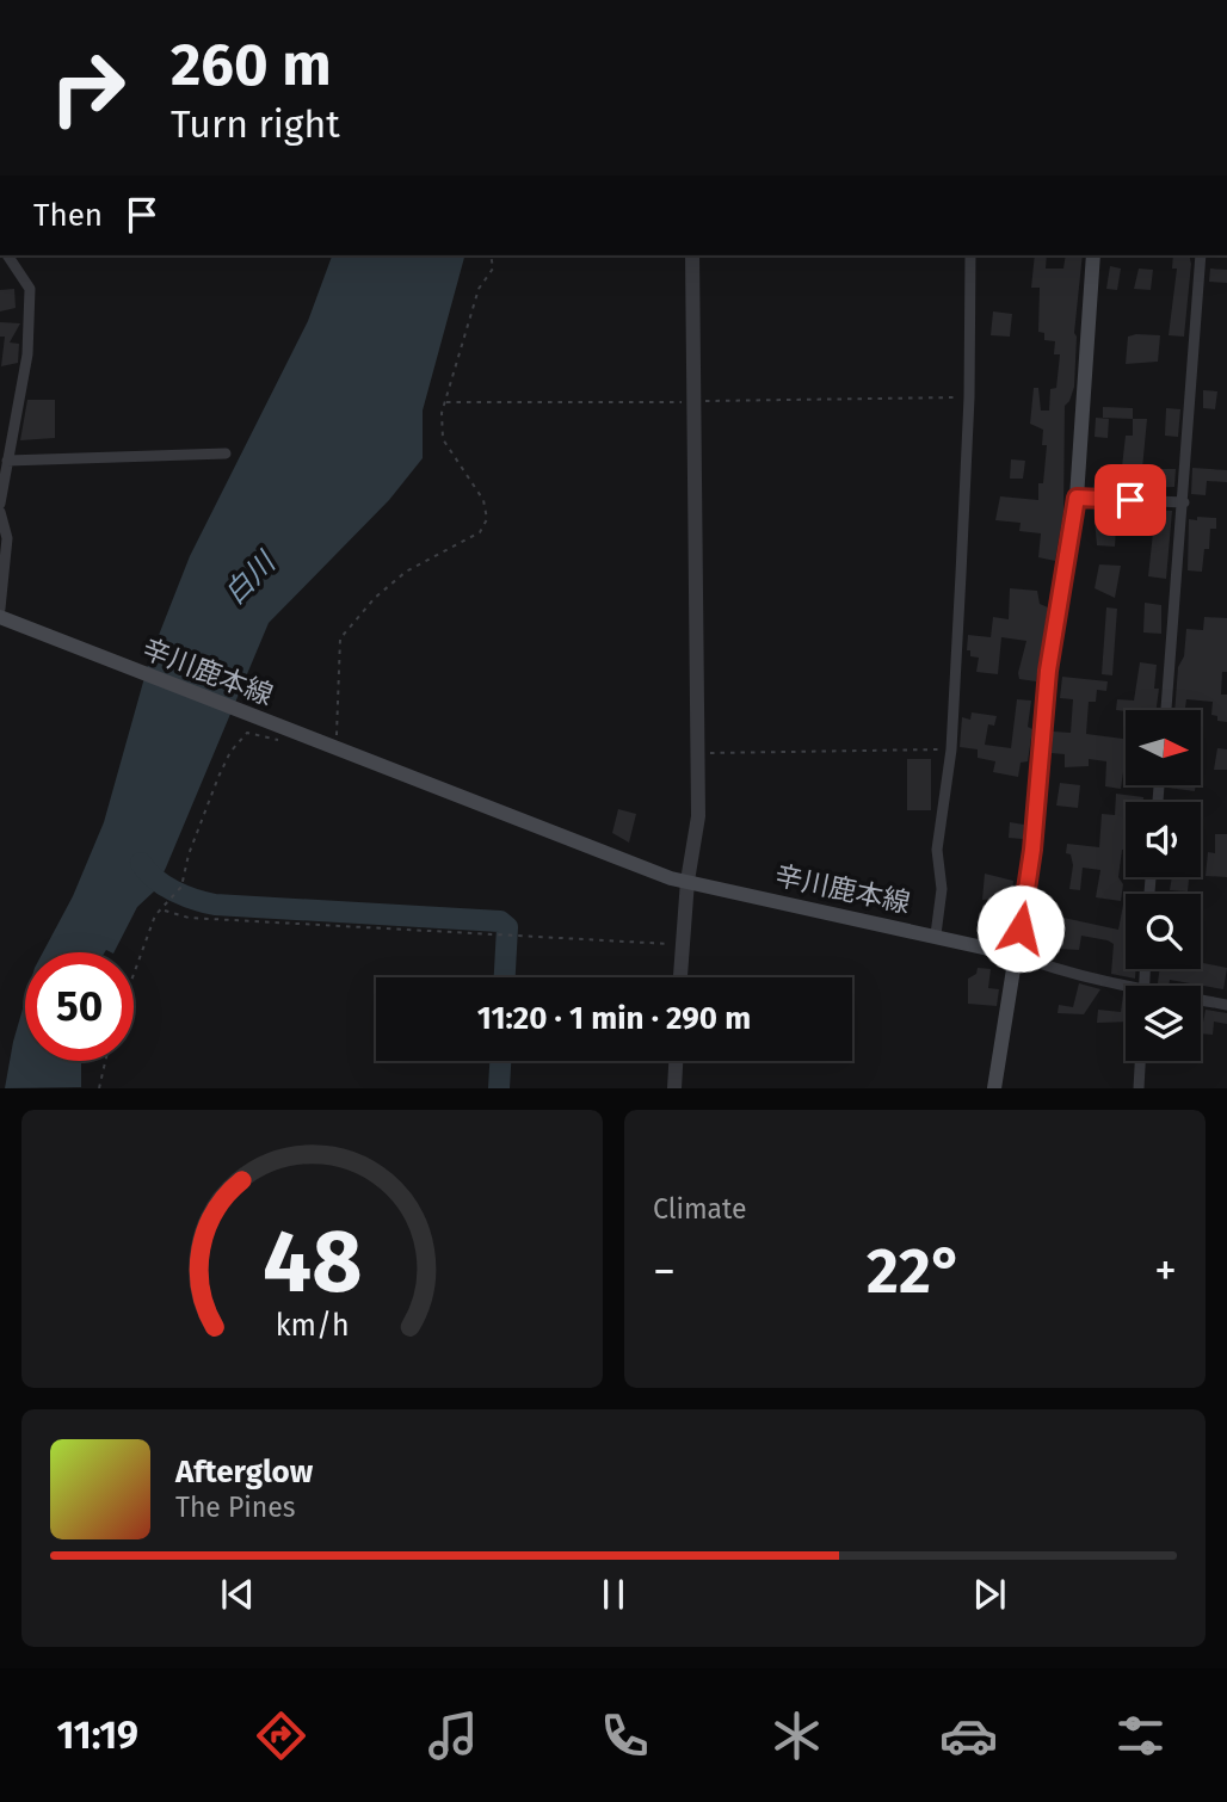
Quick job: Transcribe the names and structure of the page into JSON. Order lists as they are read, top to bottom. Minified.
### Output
{"streets":{"main road":["辛川鹿本線"]},"water":["白川"],"north":"right","page":{"turn":["260 m","Turn right"],"then":"Then","limit":"50","trip":"11:20 · 1 min · 290 m","tile":"Climate","heat":["−","22°","+"],"song":["Afterglow","The Pines"],"tabs":"11:19","gauge":["48","km/h"]}}
